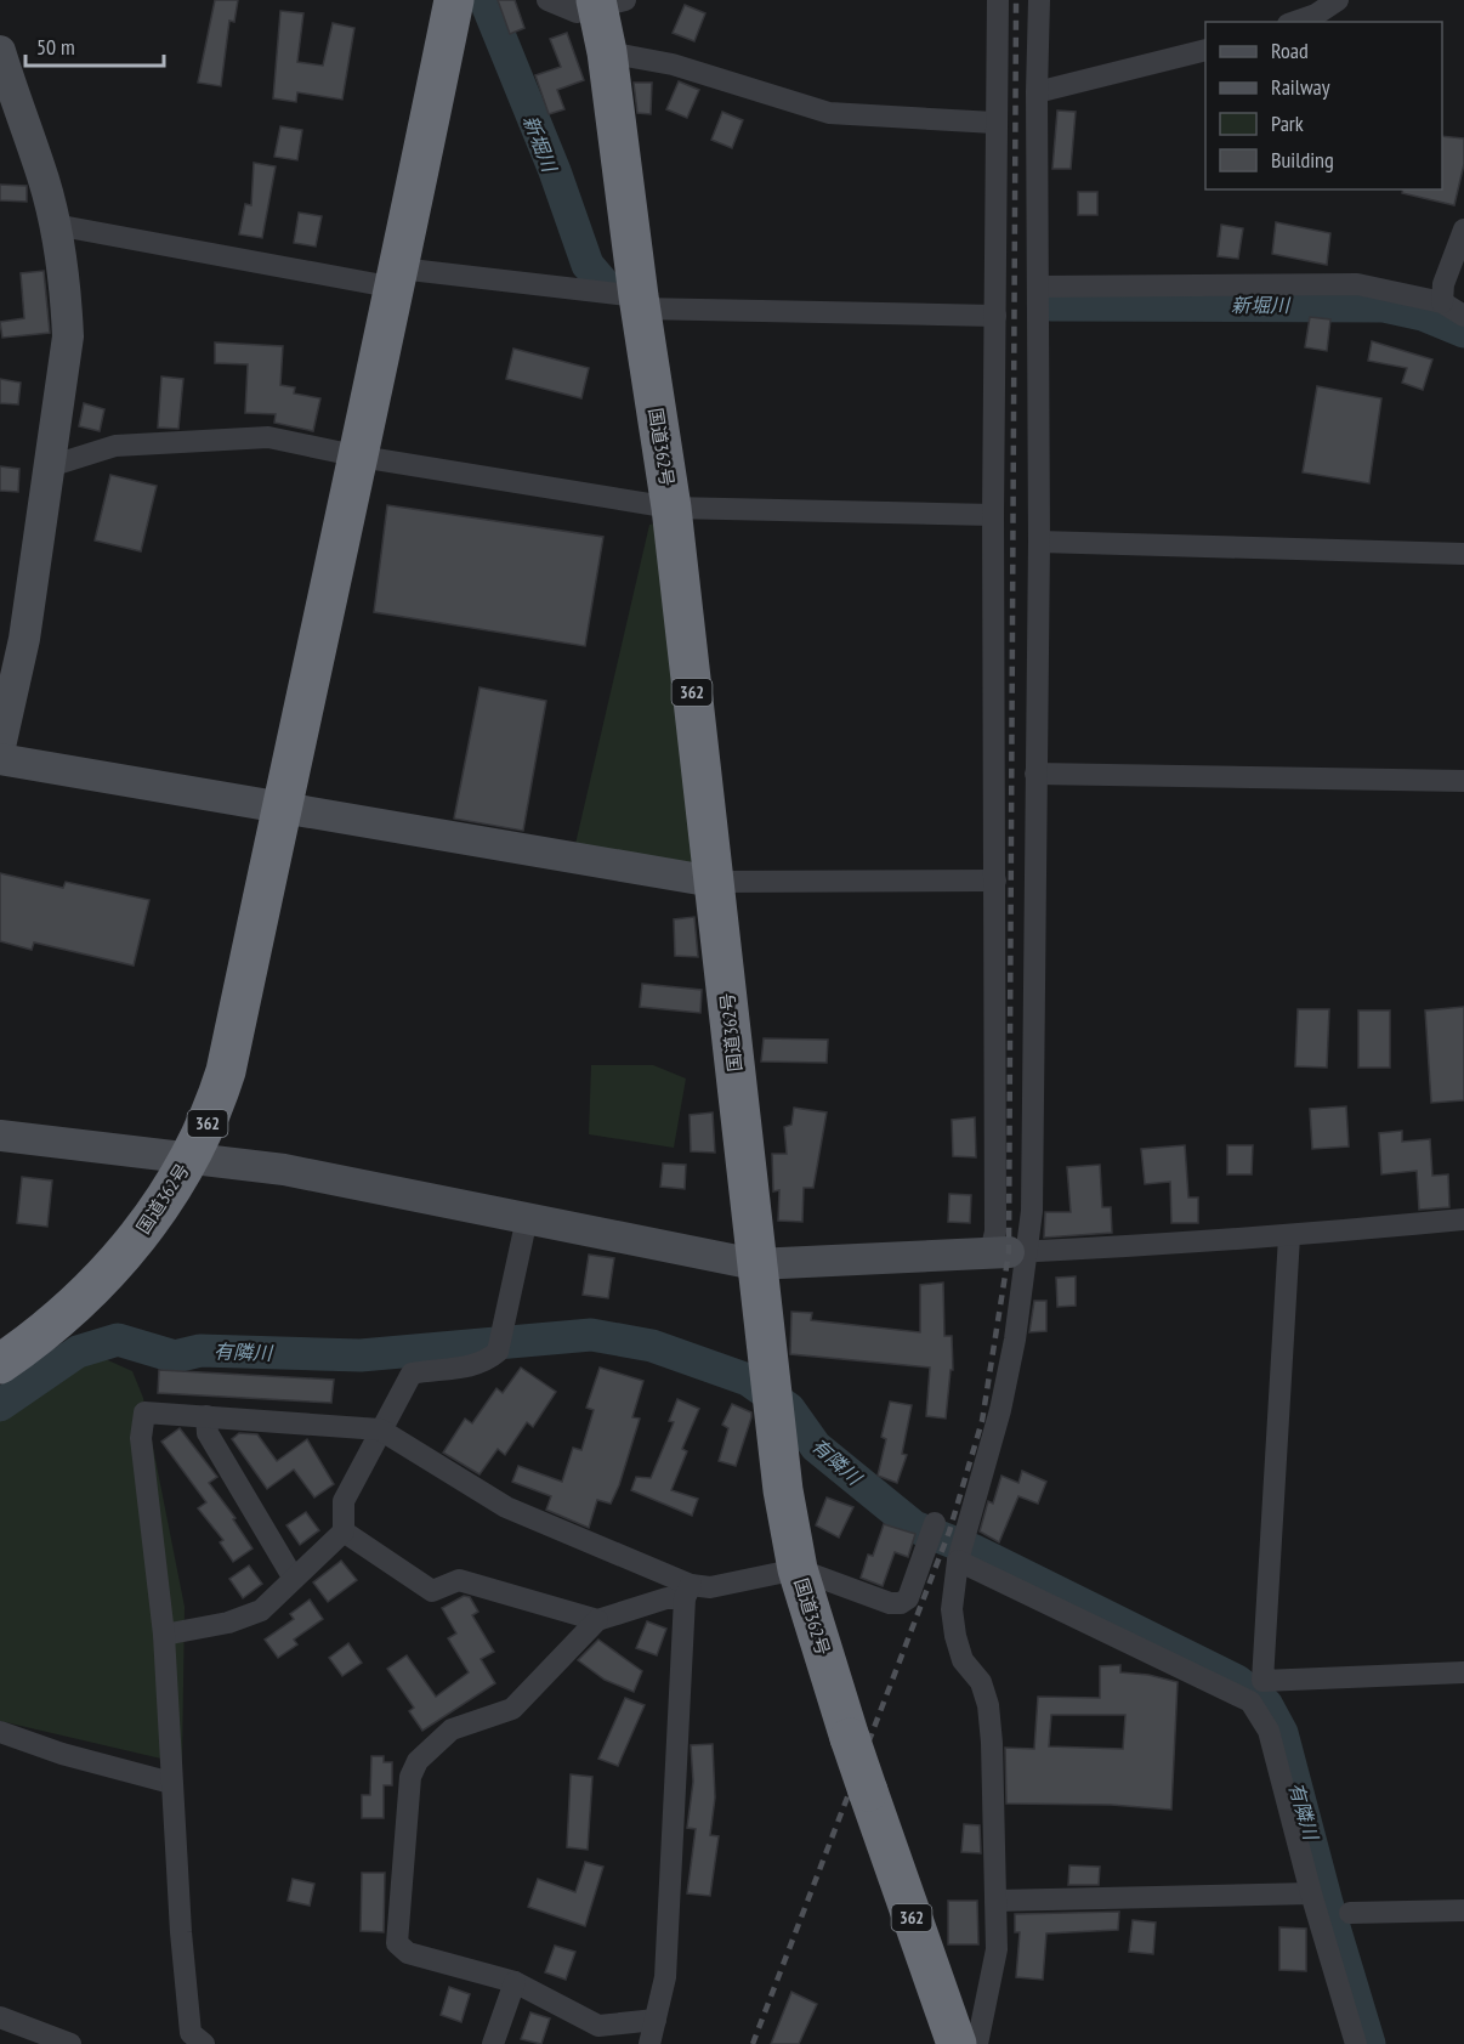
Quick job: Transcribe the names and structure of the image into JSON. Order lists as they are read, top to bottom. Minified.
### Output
{"streets":{"highway":["国道362号","362"]},"water":["新堀川","有隣川"],"legend":["Road","Railway","Park","Building"],"scale_bar":"50 m"}
